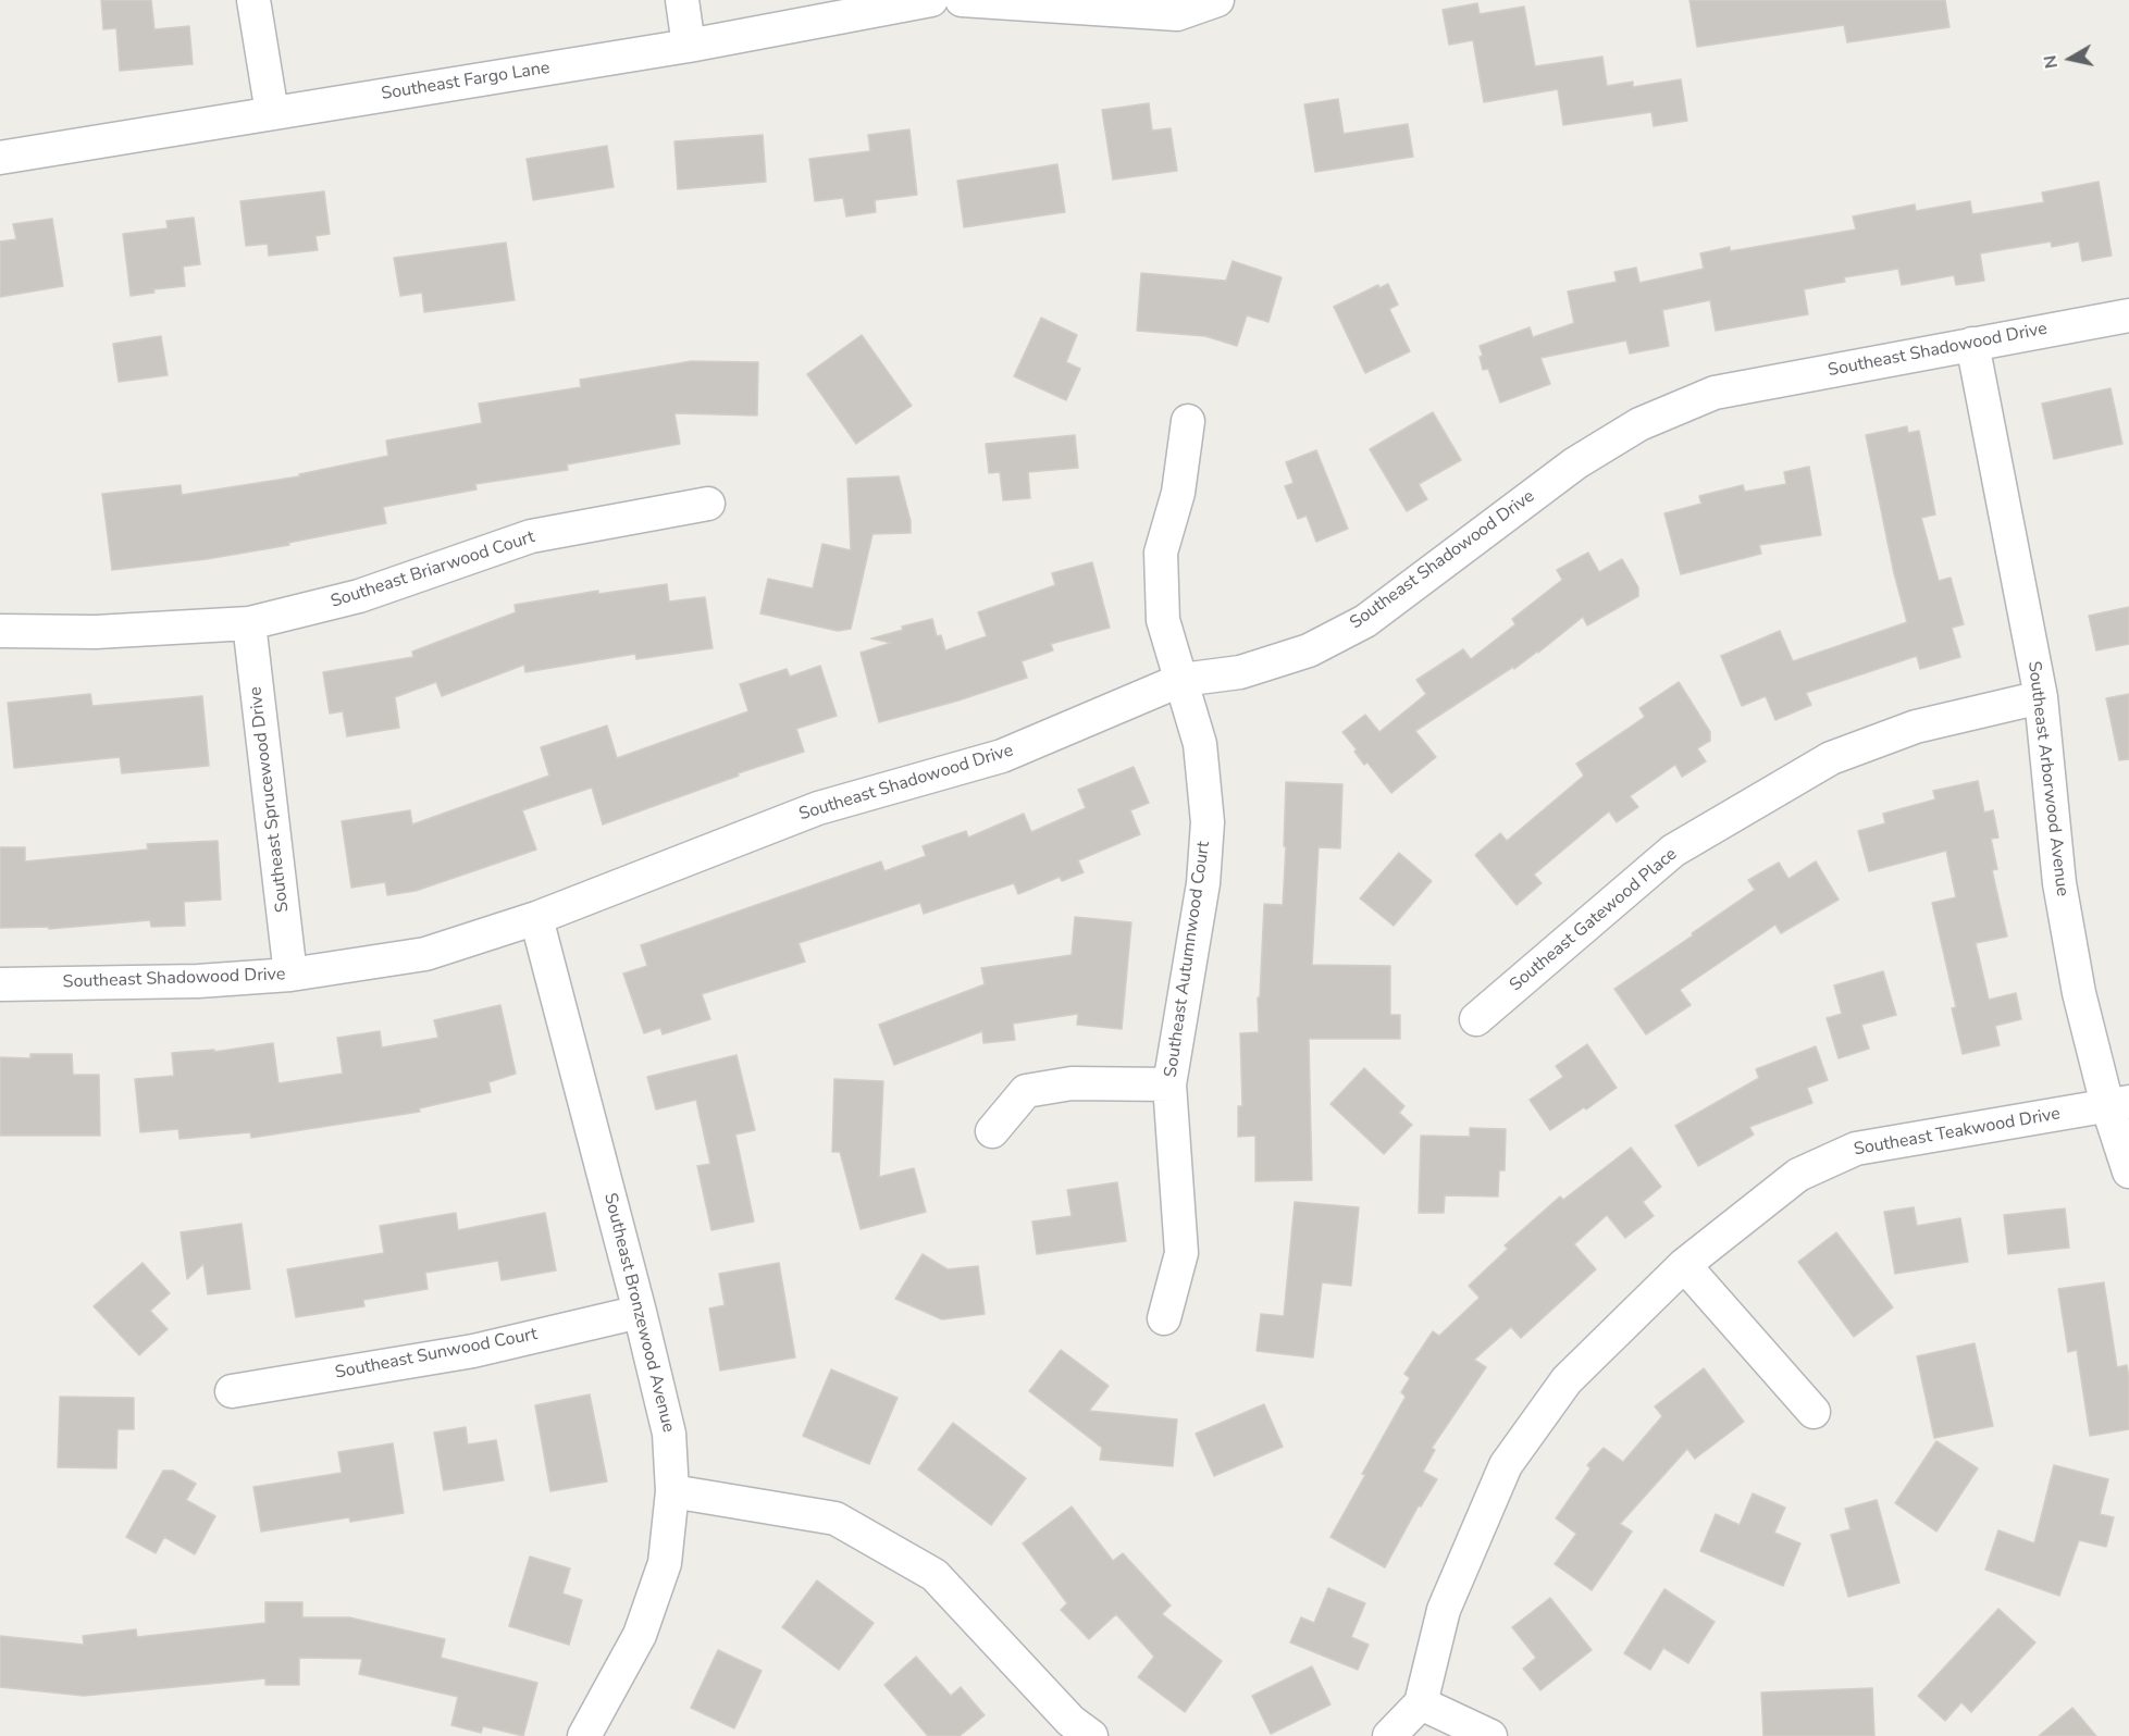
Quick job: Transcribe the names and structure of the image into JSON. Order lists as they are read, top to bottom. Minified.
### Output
{"streets":{"street":["Southeast Fargo Lane","Southeast Shadowood Drive","Southeast Briarwood Court","Southeast Arborwood Avenue","Southeast Sprucewood Drive","Southeast Gatewood Place","Southeast Autumnwood Court","Southeast Teakwood Drive","Southeast Bronzewood Avenue","Southeast Sunwood Court"]},"crossings":[["Southeast Shadowood Drive","Southeast Arborwood Avenue"],["Southeast Shadowood Drive","Southeast Sprucewood Drive"],["Southeast Shadowood Drive","Southeast Autumnwood Court"],["Southeast Shadowood Drive","Southeast Bronzewood Avenue"],["Southeast Briarwood Court","Southeast Sprucewood Drive"],["Southeast Arborwood Avenue","Southeast Gatewood Place"],["Southeast Arborwood Avenue","Southeast Teakwood Drive"],["Southeast Bronzewood Avenue","Southeast Sunwood Court"]],"north":"left"}
